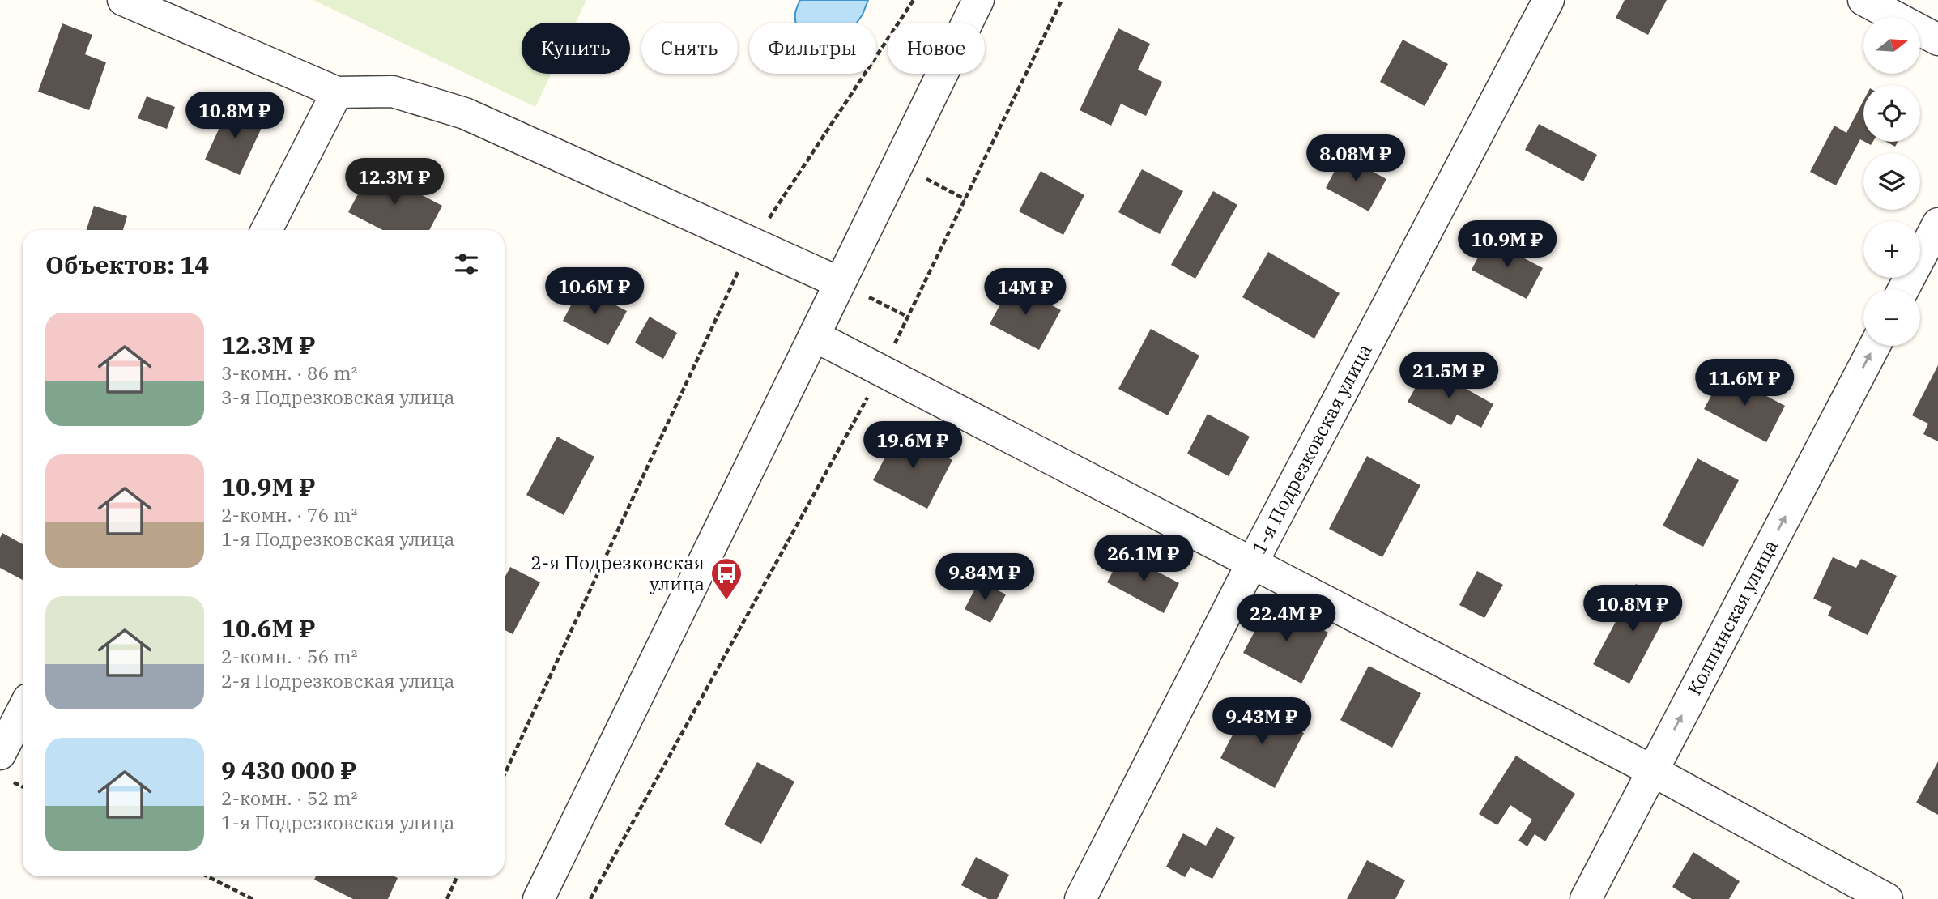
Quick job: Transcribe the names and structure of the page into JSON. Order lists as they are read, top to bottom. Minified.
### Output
{"streets":{"street":["1-я Подрезковская улица","Колпинская улица"]},"one_way":["Колпинская улица"],"places":{"bus stop":["2-я Подрезковская улица"]},"north":"right","page":{"map_buttons":["+","−"],"chip":["Купить","Снять","Фильтры","Новое"],"price":["10.8M ₽","8.08M ₽","12.3M ₽","10.9M ₽","10.6M ₽","14M ₽","21.5M ₽","11.6M ₽","19.6M ₽","26.1M ₽","9.84M ₽","10.8M ₽","22.4M ₽","9.43M ₽"],"heading":"Объектов: 14","list":[{"name":"12.3M ₽","note":"3-комн. · 86 m² · 3-я Подрезковская улица"},{"name":"10.9M ₽","note":"2-комн. · 76 m² · 1-я Подрезковская улица"},{"name":"10.6M ₽","note":"2-комн. · 56 m² · 2-я Подрезковская улица"},{"name":"9 430 000 ₽","note":"2-комн. · 52 m² · 1-я Подрезковская улица"}]}}
